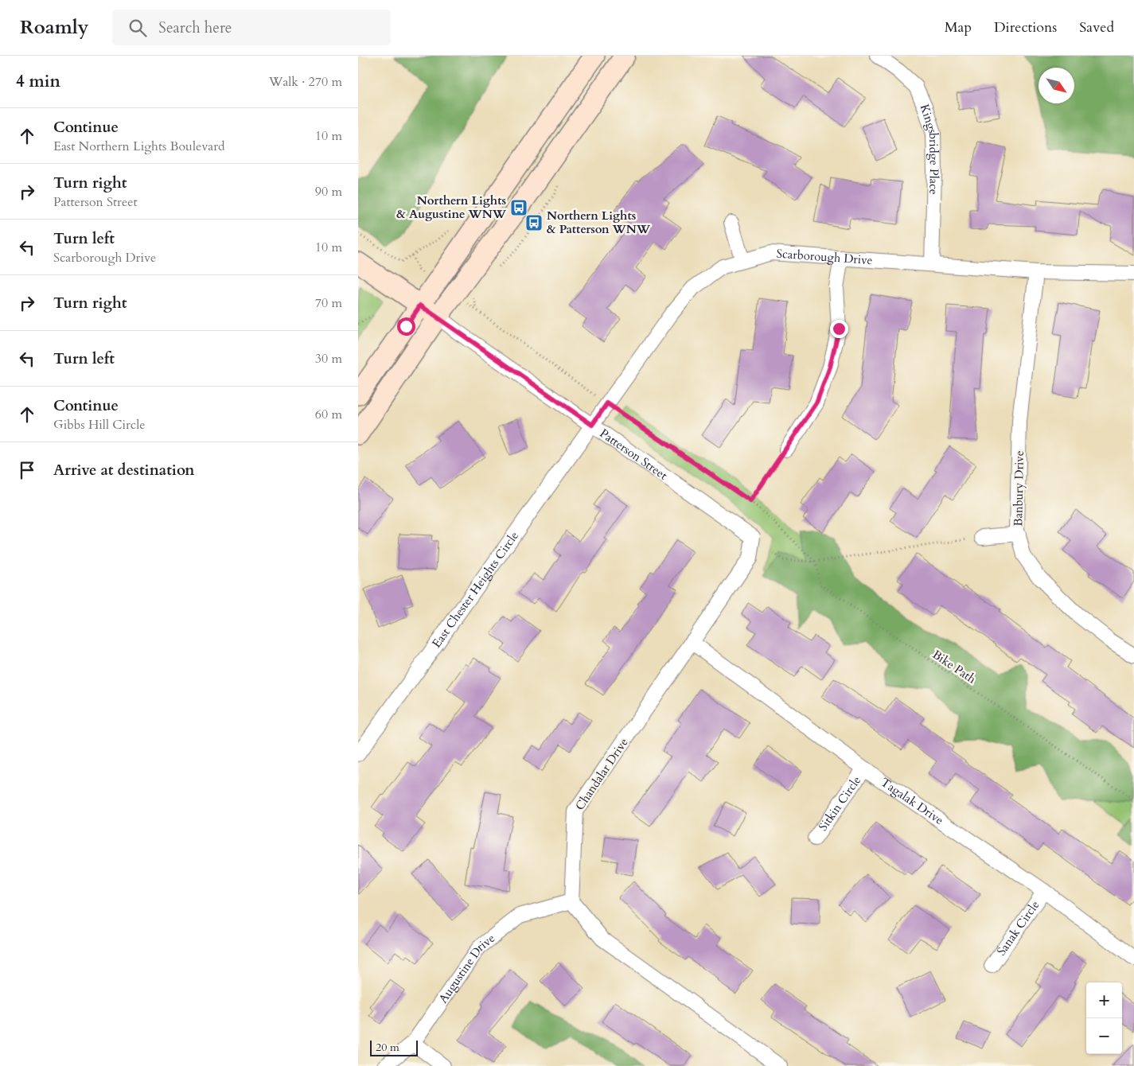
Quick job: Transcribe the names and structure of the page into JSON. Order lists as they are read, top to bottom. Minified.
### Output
{"streets":{"main road":["Patterson Street"],"street":["Kingsbridge Place","Scarborough Drive","Banbury Drive","East Chester Heights Circle","Chandalar Drive","Tagalak Drive","Sitkin Circle","Sanak Circle","Augustine Drive"],"path":["Bike Path"]},"crossings":[["Kingsbridge Place","Scarborough Drive"],["Scarborough Drive","Patterson Street"],["Scarborough Drive","Banbury Drive"],["Scarborough Drive","East Chester Heights Circle"],["Patterson Street","East Chester Heights Circle"],["Patterson Street","Chandalar Drive"],["Chandalar Drive","Tagalak Drive"],["Chandalar Drive","Augustine Drive"],["Tagalak Drive","Sitkin Circle"],["Tagalak Drive","Sanak Circle"]],"places":{"bus stop":["Northern Lights & Augustine WNW","Northern Lights & Patterson WNW"]},"scale_bar":"20 m","north":"bottom right","page":{"header":"Roamly","search":"Search here","nav":["Map","Directions","Saved"],"heading":["4 min","Walk · 270 m"],"list":[["Continue","East Northern Lights Boulevard","10 m"],["Turn right","Patterson Street","90 m"],["Turn left","Scarborough Drive","10 m"],["Turn right","70 m"],["Turn left","30 m"],["Continue","Gibbs Hill Circle","60 m"],"Arrive at destination"],"map_buttons":["+","−"],"scale":"20 m"}}
